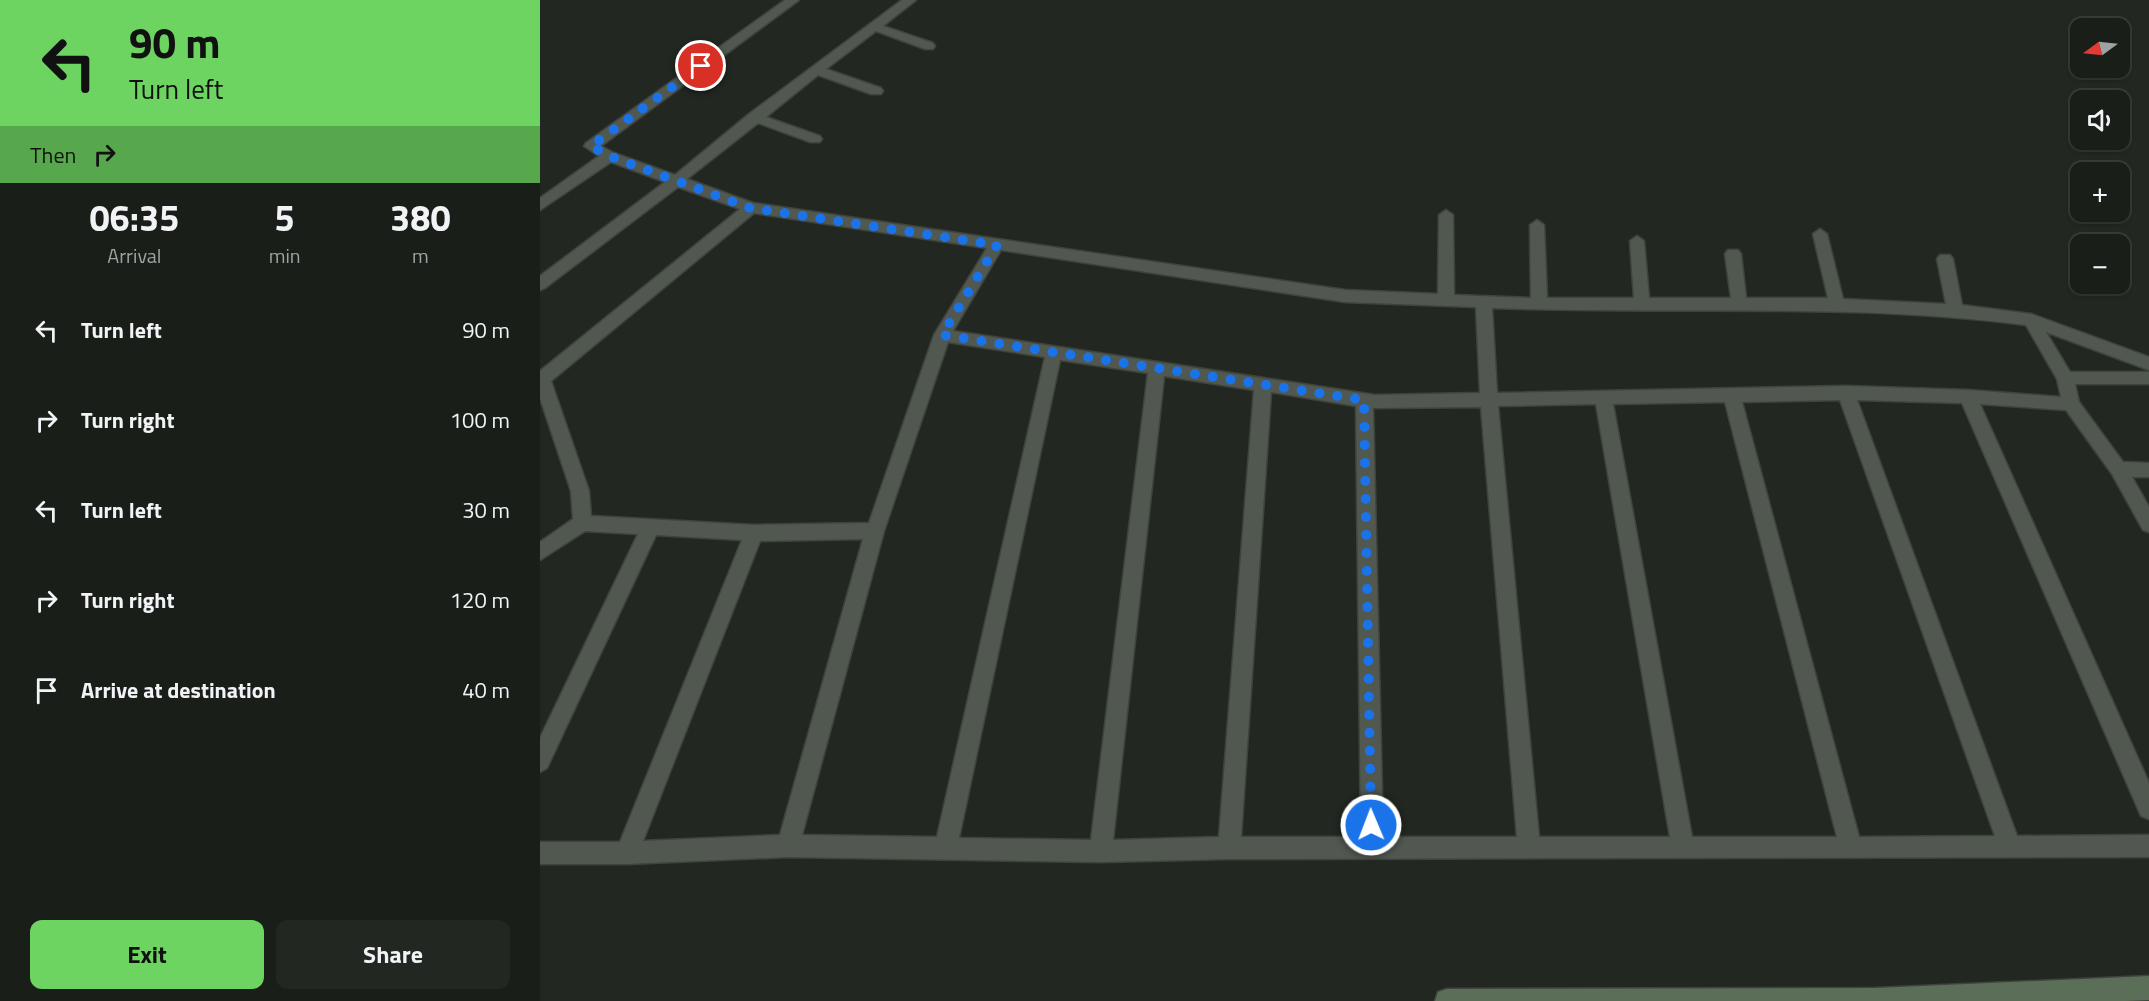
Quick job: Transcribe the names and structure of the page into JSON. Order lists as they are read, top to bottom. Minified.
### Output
{"north":"left","page":{"turn":["90 m","Turn left"],"map_buttons":["+","−"],"then":"Then","eta":["06:35","Arrival","5","min","380","m"],"list":[{"name":"Turn left","value":"90 m"},{"name":"Turn right","value":"100 m"},{"name":"Turn left","value":"30 m"},{"name":"Turn right","value":"120 m"},{"name":"Arrive at destination","value":"40 m"}],"buttons":["Exit","Share"]}}
